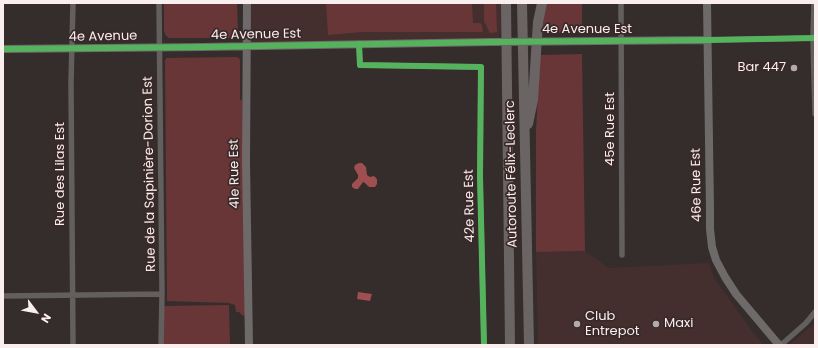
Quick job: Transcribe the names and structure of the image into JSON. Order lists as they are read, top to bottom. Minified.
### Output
{"streets":{"highway":["Autoroute Félix-Leclerc"],"street":["4e Avenue Est","4e Avenue","45e Rue Est","Rue des Lilas Est","Rue de la Sapinière-Dorion Est","41e Rue Est","46e Rue Est","42e Rue Est"]},"crossings":[["4e Avenue Est","4e Avenue"],["4e Avenue Est","45e Rue Est"],["4e Avenue Est","41e Rue Est"],["4e Avenue Est","46e Rue Est"],["4e Avenue Est","42e Rue Est"],["4e Avenue","Rue des Lilas Est"],["4e Avenue","Rue de la Sapinière-Dorion Est"]],"places":["Bar 447","Club Entrepot","Maxi"],"north":"bottom right"}
